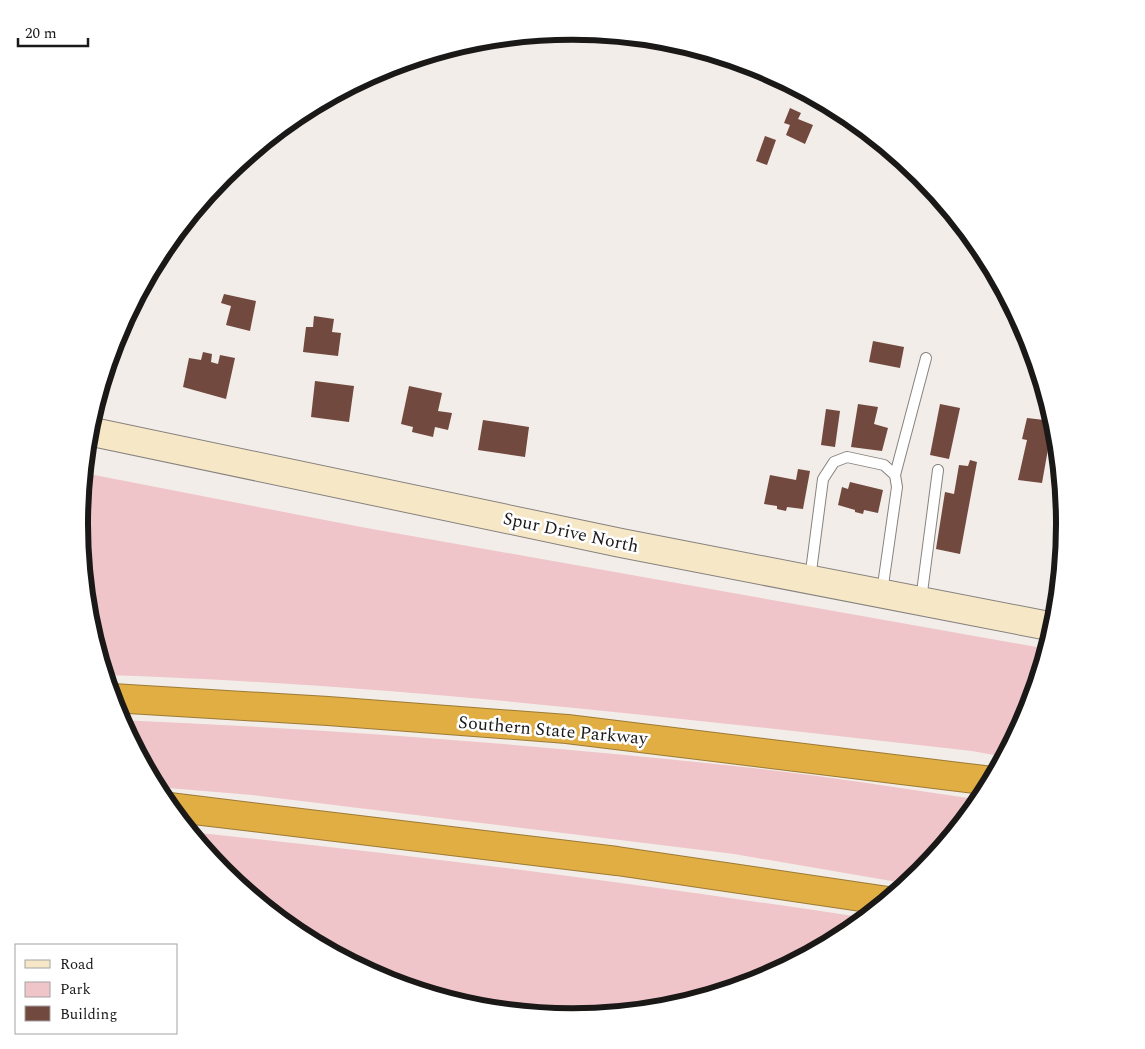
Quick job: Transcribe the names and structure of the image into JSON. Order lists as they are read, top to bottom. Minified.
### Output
{"streets":{"highway":["Southern State Parkway"],"street":["Spur Drive North"]},"legend":["Road","Park","Building"],"scale_bar":"20 m"}
